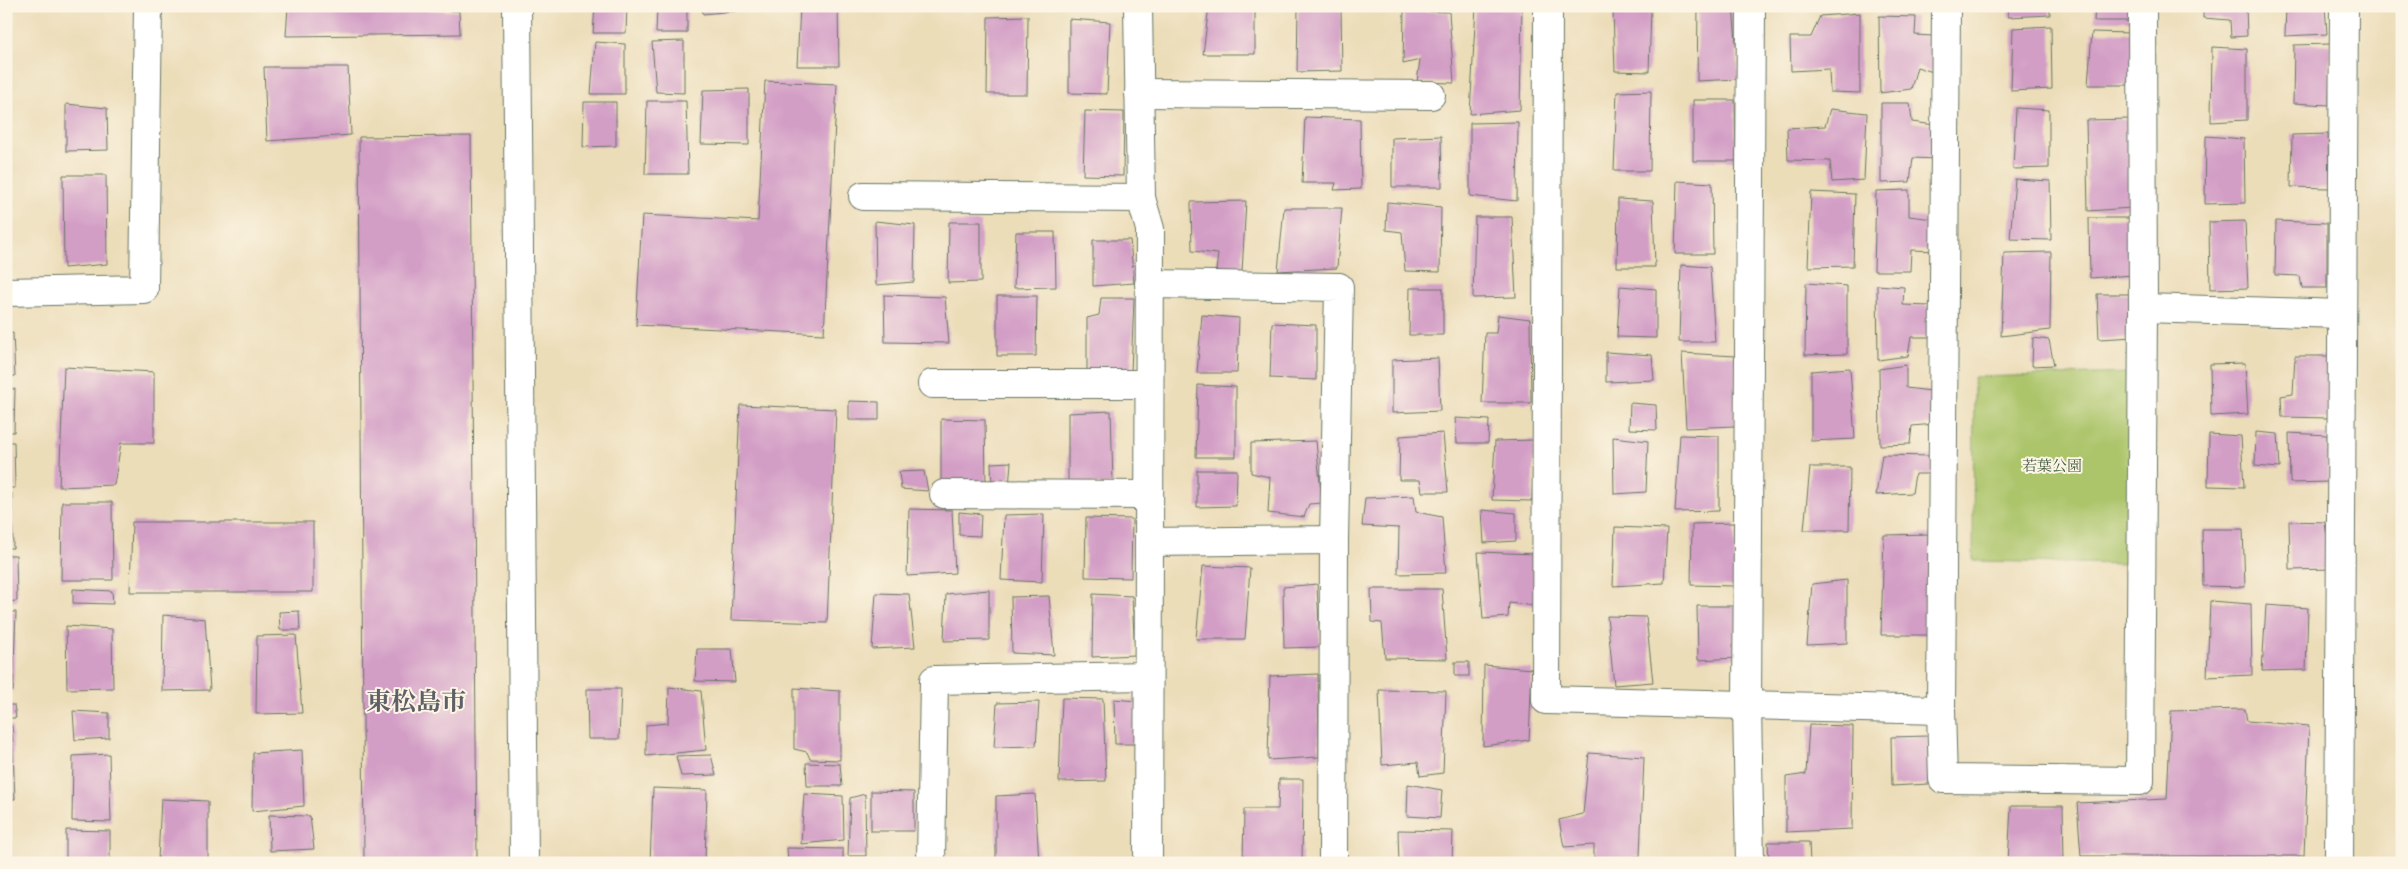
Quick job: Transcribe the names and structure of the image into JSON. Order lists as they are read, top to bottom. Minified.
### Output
{"districts":["東松島市"],"parks":["若葉公園"]}
